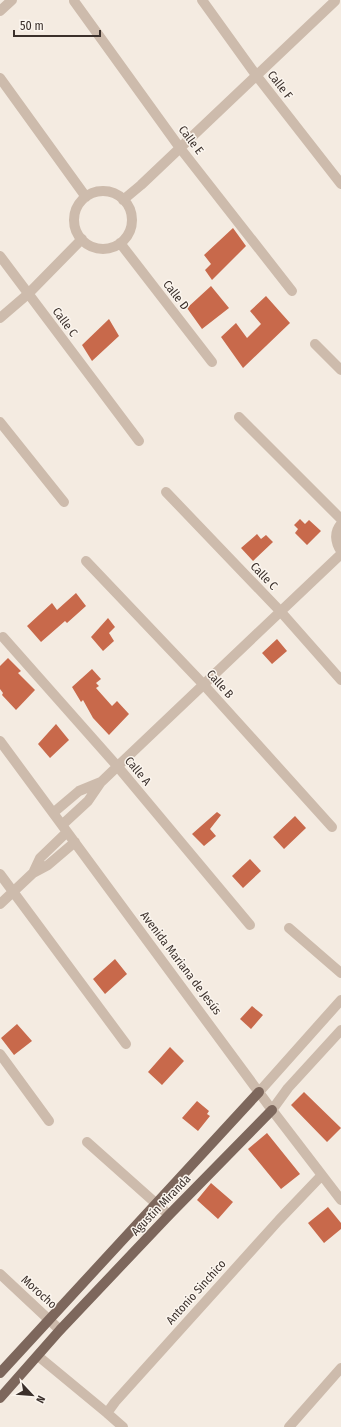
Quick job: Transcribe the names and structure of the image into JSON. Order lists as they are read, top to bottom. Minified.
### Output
{"streets":{"main road":["Agustín Miranda"],"street":["Calle F","Calle E","Calle D","Calle C","Calle B","Calle A","Avenida Mariana de Jesús","Morocho","Antonio Sinchico"]},"crossings":[["Avenida Mariana de Jesús","Agustín Miranda"],["Avenida Mariana de Jesús","Antonio Sinchico"],["Agustín Miranda","Morocho"]],"scale_bar":"50 m","north":"bottom right"}
